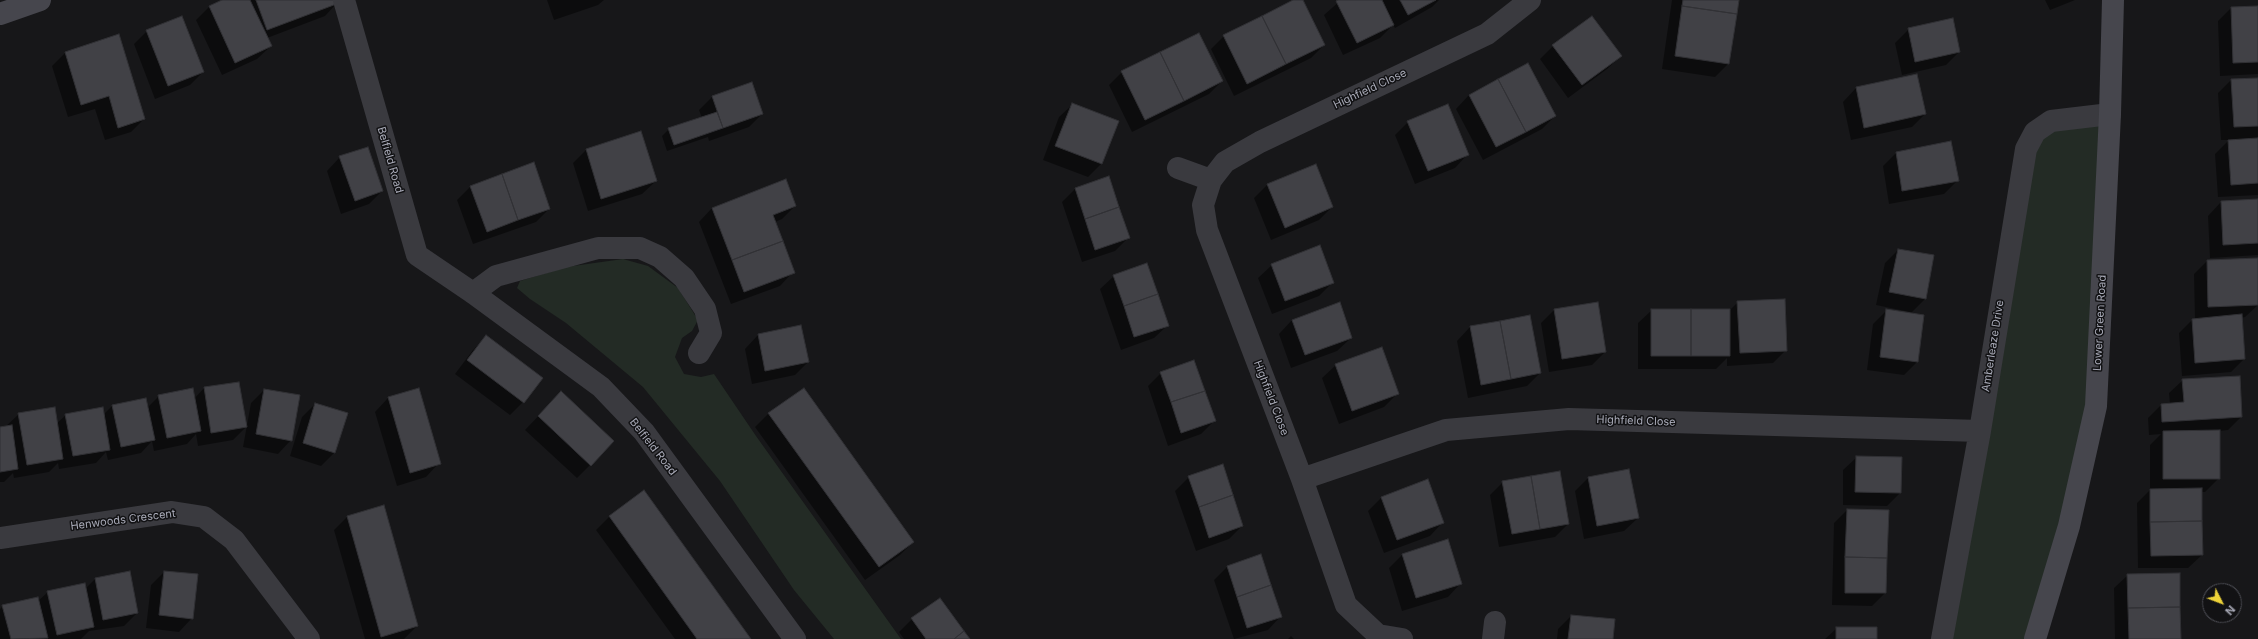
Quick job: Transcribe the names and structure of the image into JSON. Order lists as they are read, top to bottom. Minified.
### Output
{"streets":{"street":["Highfield Close","Belfield Road","Lower Green Road","Amberleaze Drive","Henwoods Crescent"]},"crossings":[["Highfield Close","Amberleaze Drive"],["Lower Green Road","Amberleaze Drive"]],"north":"bottom right"}
